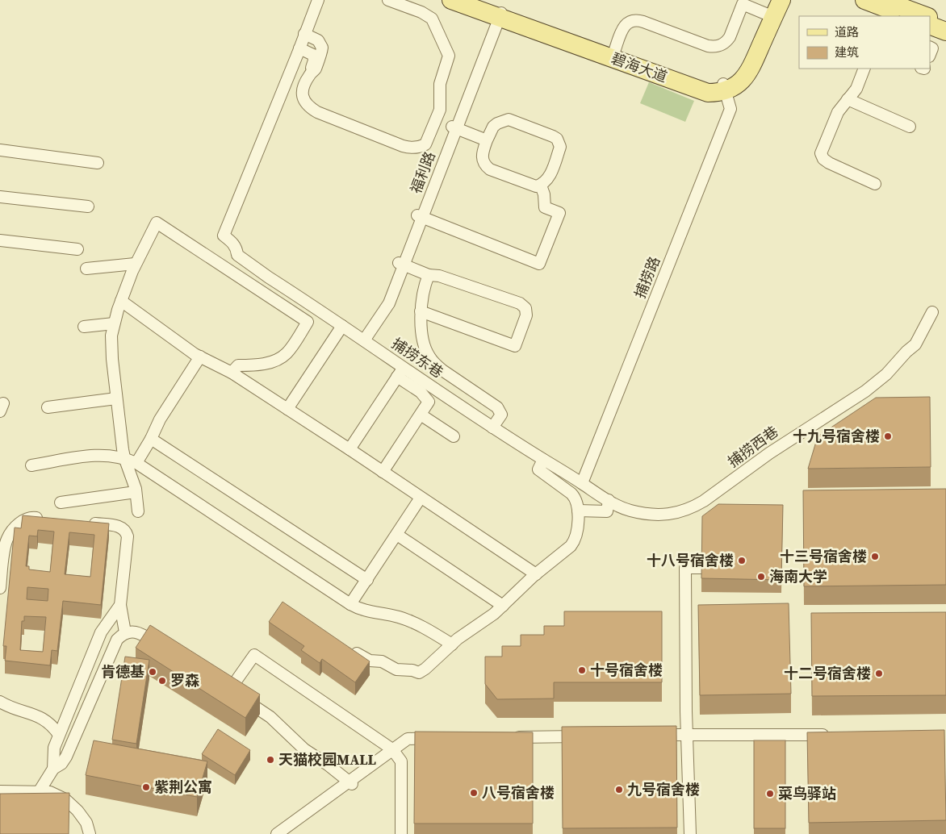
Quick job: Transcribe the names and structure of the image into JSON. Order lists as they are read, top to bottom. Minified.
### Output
{"streets":{"main road":["碧海大道"],"street":["福利路","捕捞路","捕捞东巷","捕捞西巷"]},"crossings":[["碧海大道","福利路"],["碧海大道","捕捞路"],["福利路","捕捞东巷"],["捕捞路","捕捞东巷"],["捕捞路","捕捞西巷"],["捕捞东巷","捕捞西巷"]],"places":["十九号宿舍楼","十三号宿舍楼","十八号宿舍楼","海南大学","十号宿舍楼","肯德基","十二号宿舍楼","罗森","天猫校园MALL","紫荆公寓","九号宿舍楼","八号宿舍楼","菜鸟驿站"],"legend":["道路","建筑"]}
